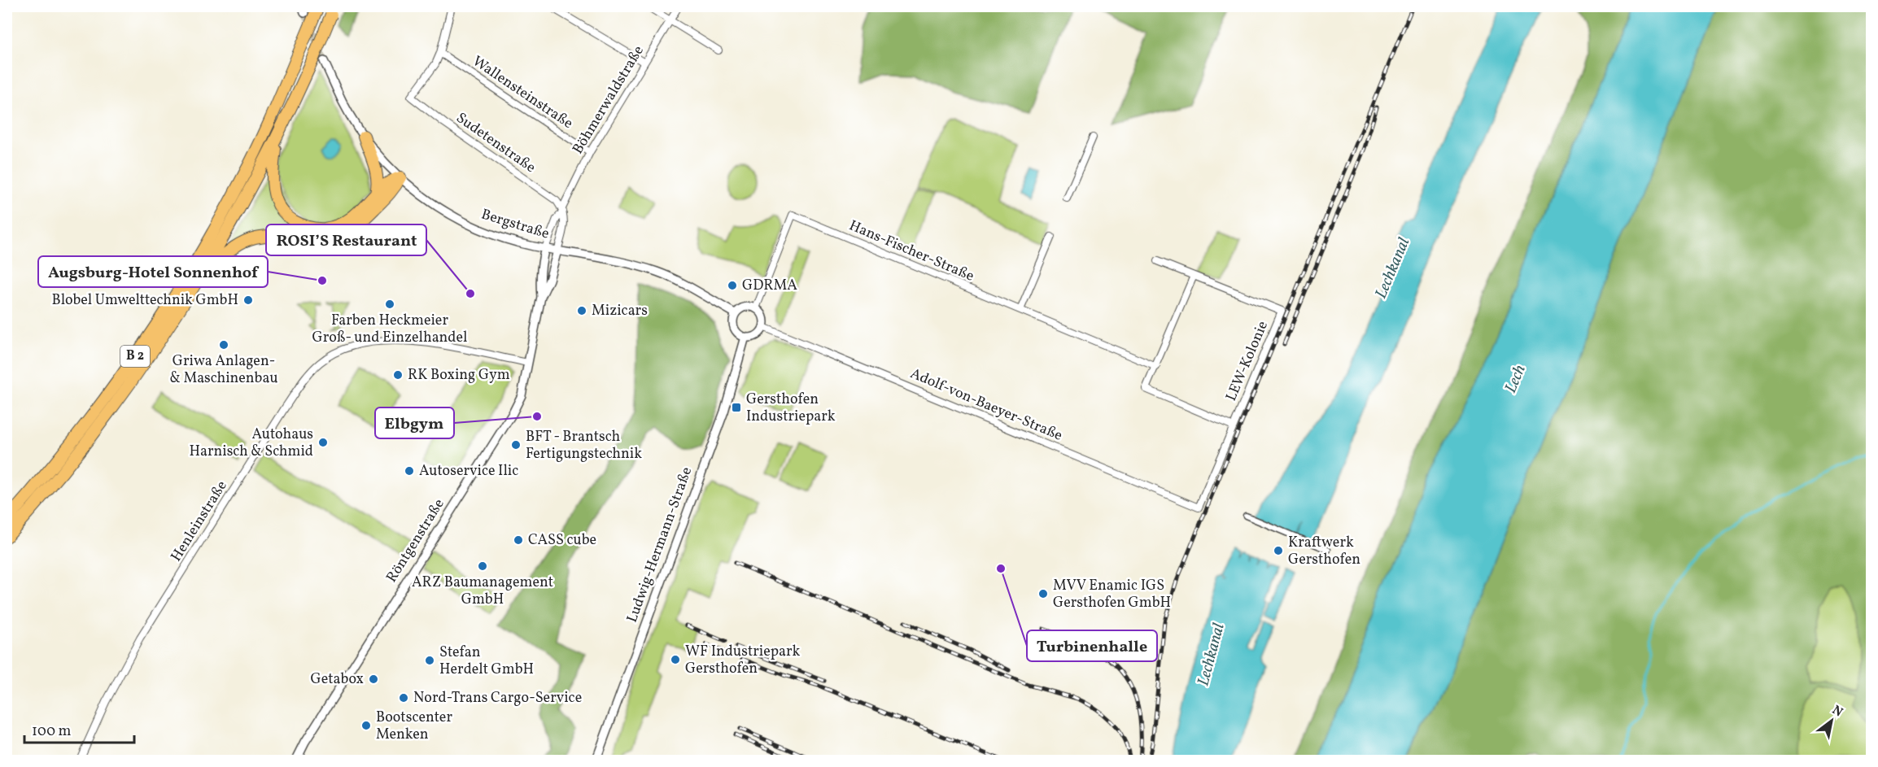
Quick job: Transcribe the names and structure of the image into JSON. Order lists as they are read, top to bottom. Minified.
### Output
{"streets":{"highway":["B 2"],"street":["Wallensteinstraße","Böhmerwaldstraße","Sudetenstraße","Bergstraße","Hans-Fischer-Straße","LEW-Kolonie","Adolf-von-Baeyer-Straße","Henleinstraße","Röntgenstraße","Ludwig-Hermann-Straße"]},"crossings":[["Wallensteinstraße","Böhmerwaldstraße"],["Wallensteinstraße","Sudetenstraße"],["Böhmerwaldstraße","Sudetenstraße"],["Bergstraße","Hans-Fischer-Straße"],["Bergstraße","B 2"],["Bergstraße","Adolf-von-Baeyer-Straße"],["Bergstraße","Röntgenstraße"],["Bergstraße","Ludwig-Hermann-Straße"],["Hans-Fischer-Straße","Adolf-von-Baeyer-Straße"],["Hans-Fischer-Straße","Ludwig-Hermann-Straße"],["LEW-Kolonie","Adolf-von-Baeyer-Straße"],["Adolf-von-Baeyer-Straße","Ludwig-Hermann-Straße"],["Henleinstraße","Röntgenstraße"]],"water":["Lechkanal","Lech"],"places":{"other":["Augsburg-Hotel Sonnenhof","GDRMA","ROSI’S Restaurant","Blobel Umwelttechnik GmbH","Farben Heckmeier Groß- und Einzelhandel","Mizicars","Griwa Anlagen- & Maschinenbau","RK Boxing Gym","Elbgym","Autohaus Harnisch & Schmid","BFT - Brantsch Fertigungstechnik","Autoservice Ilic","CASS cube","Kraftwerk Gersthofen","ARZ Baumanagement GmbH","Turbinenhalle","MVV Enamic IGS Gersthofen GmbH","WF Industriepark Gersthofen","Stefan Herdelt GmbH","Getabox","Nord-Trans Cargo-Service","Bootscenter Menken"],"transit":["Gersthofen Industriepark"]},"scale_bar":"100 m","north":"top right"}
